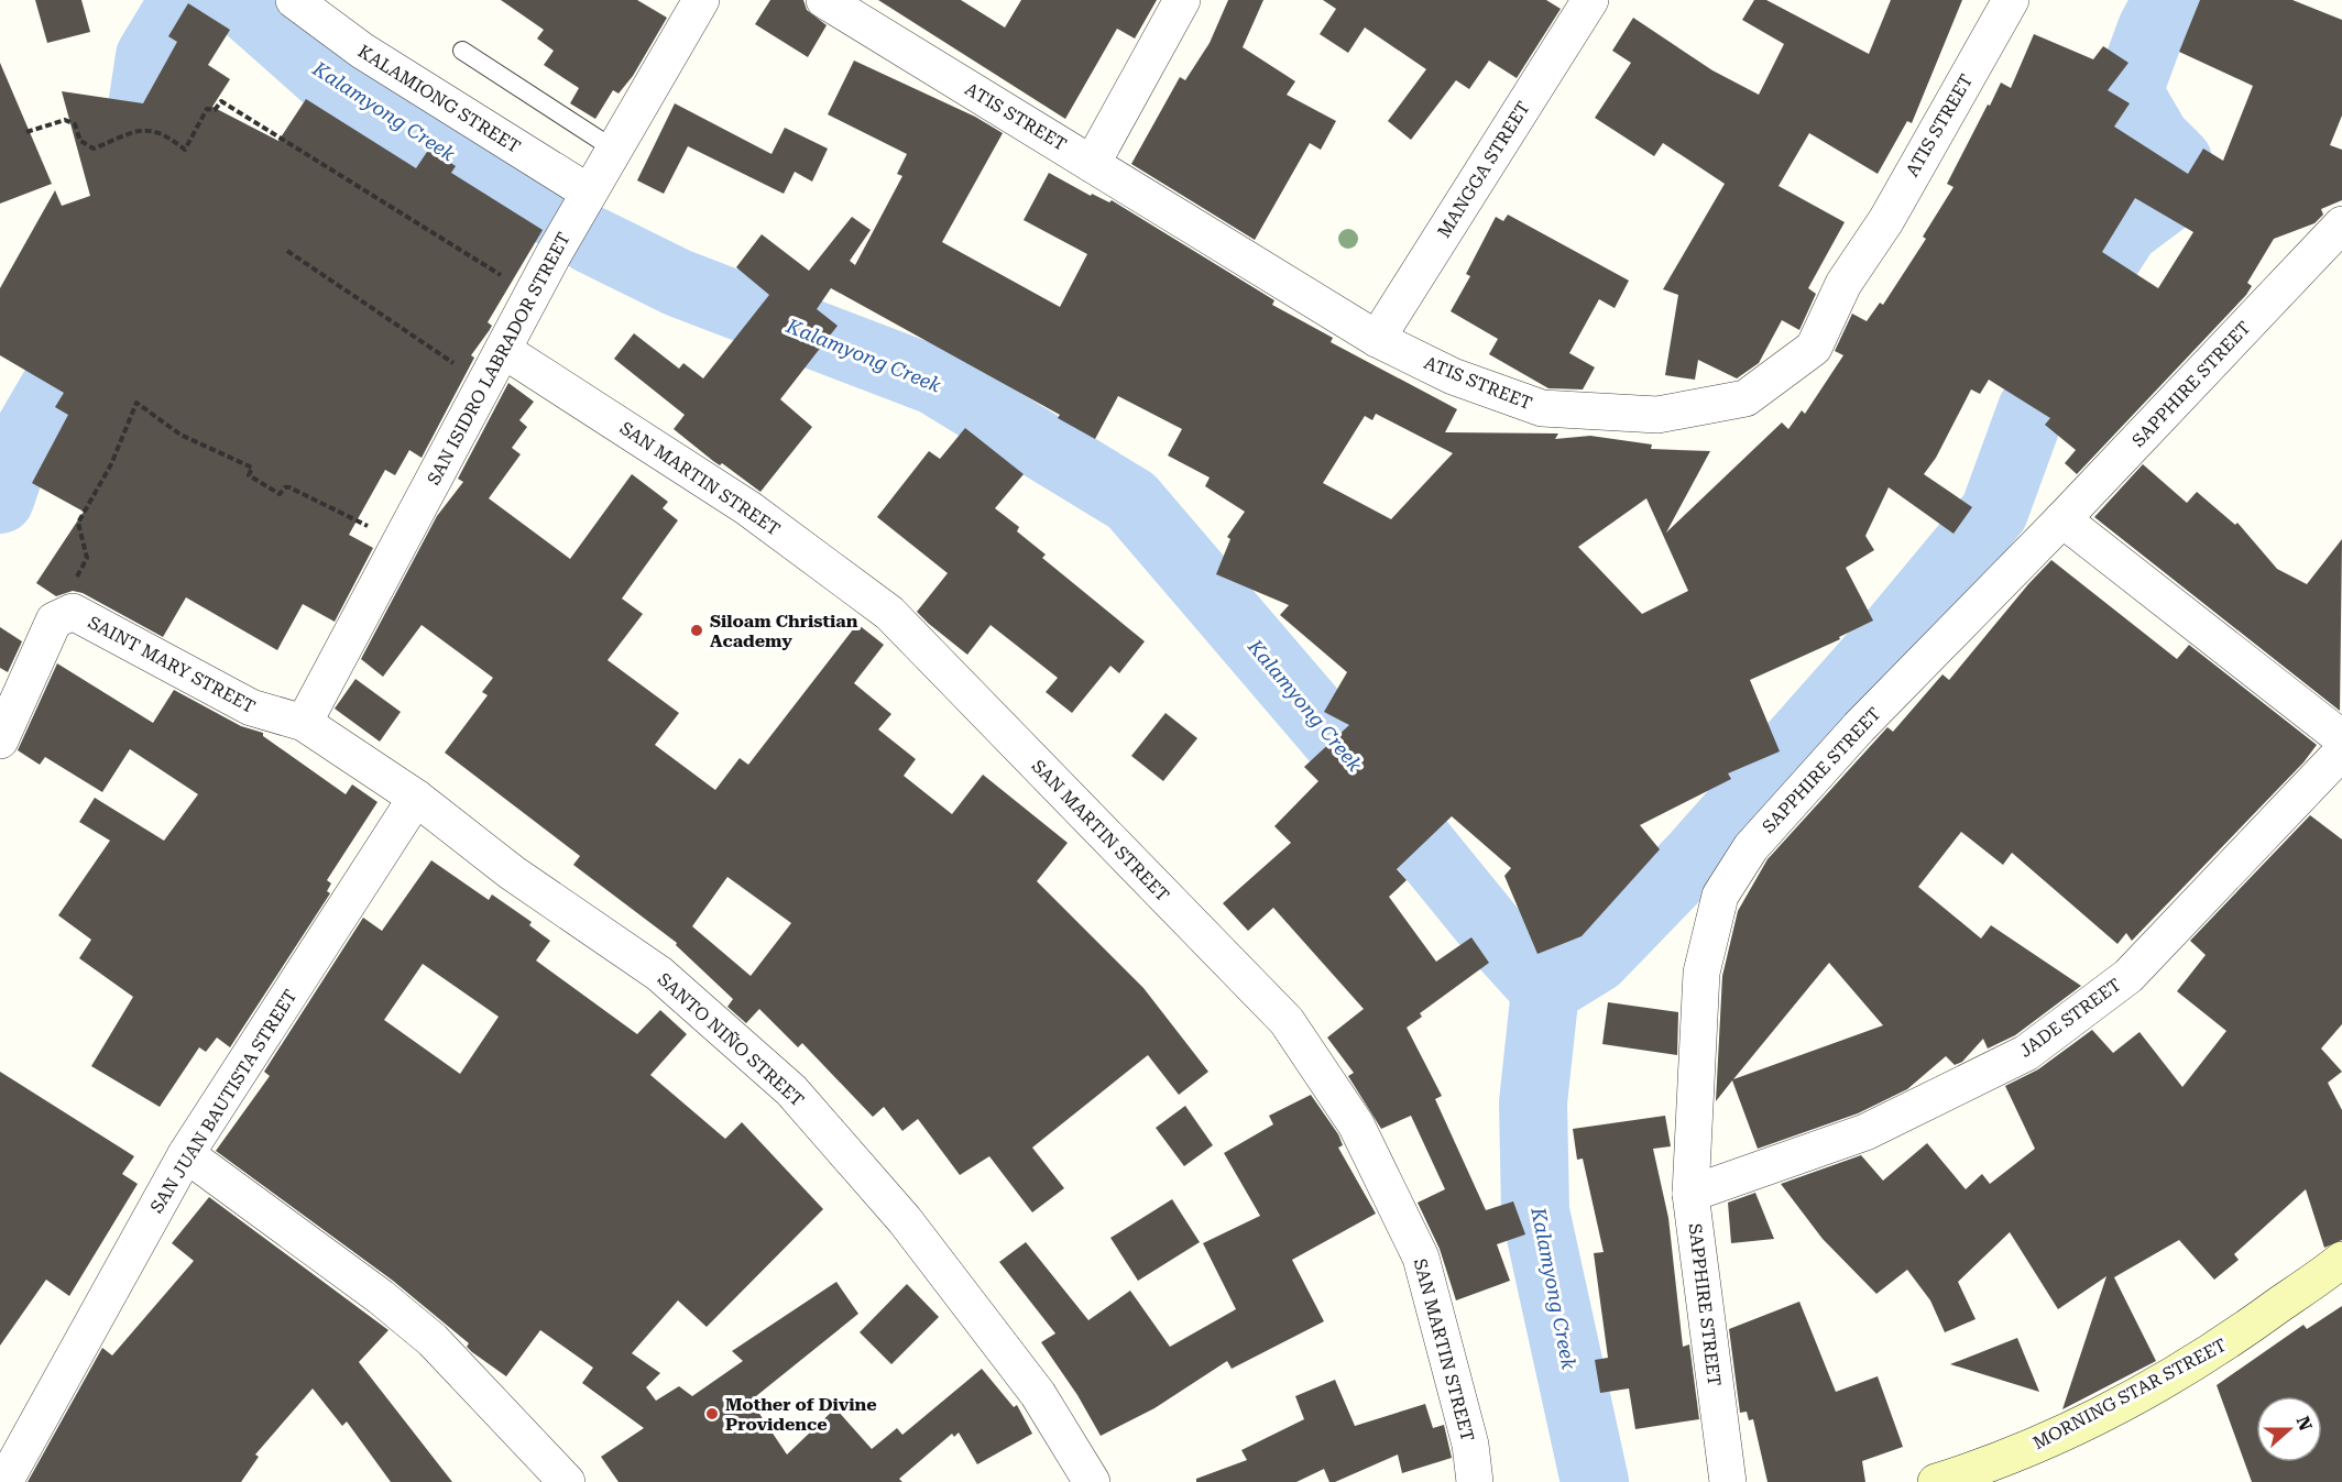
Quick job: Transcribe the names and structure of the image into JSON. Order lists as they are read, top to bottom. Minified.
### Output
{"streets":{"street":["KALAMIONG STREET","ATIS STREET","MANGGA STREET","SAN ISIDRO LABRADOR STREET","SAPPHIRE STREET","SAN MARTIN STREET","SAINT MARY STREET","JADE STREET","SANTO NIÑO STREET","SAN JUAN BAUTISTA STREET","MORNING STAR STREET"]},"crossings":[["KALAMIONG STREET","SAN ISIDRO LABRADOR STREET"],["ATIS STREET","MANGGA STREET"],["SAN ISIDRO LABRADOR STREET","SAN MARTIN STREET"],["SAN ISIDRO LABRADOR STREET","SAINT MARY STREET"],["SAN ISIDRO LABRADOR STREET","SANTO NIÑO STREET"],["SAPPHIRE STREET","JADE STREET"],["SAINT MARY STREET","SANTO NIÑO STREET"],["SANTO NIÑO STREET","SAN JUAN BAUTISTA STREET"]],"water":["Kalamyong Creek"],"places":["Siloam Christian Academy","Mother of Divine Providence"],"north":"right"}
